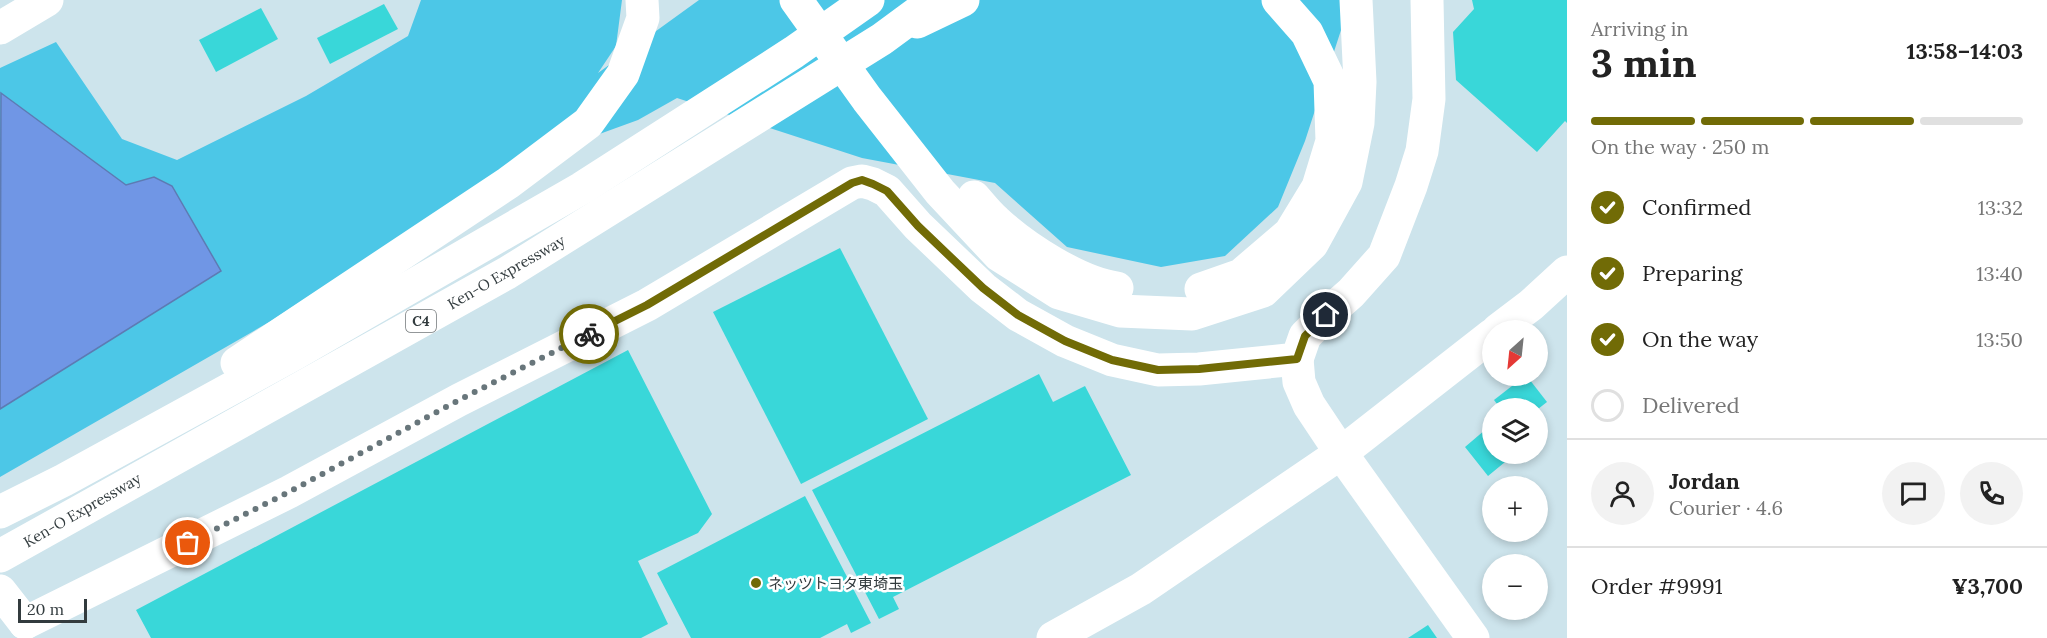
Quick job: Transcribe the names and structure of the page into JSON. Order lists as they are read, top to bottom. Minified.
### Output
{"streets":{"main road":["Ken-O Expressway","C4"]},"places":["ネッツトヨタ東埼玉"],"scale_bar":"20 m","north":"bottom left","page":{"heading":["3 min","Arriving in","13:58–14:03"],"panel":["Jordan","Courier · 4.6","Order #9991","¥3,700"],"bar":"On the way · 250 m","list":[["Confirmed","13:32"],["Preparing","13:40"],["On the way","13:50"],"Delivered"],"map_buttons":["+","−"],"scale":"20 m"}}
